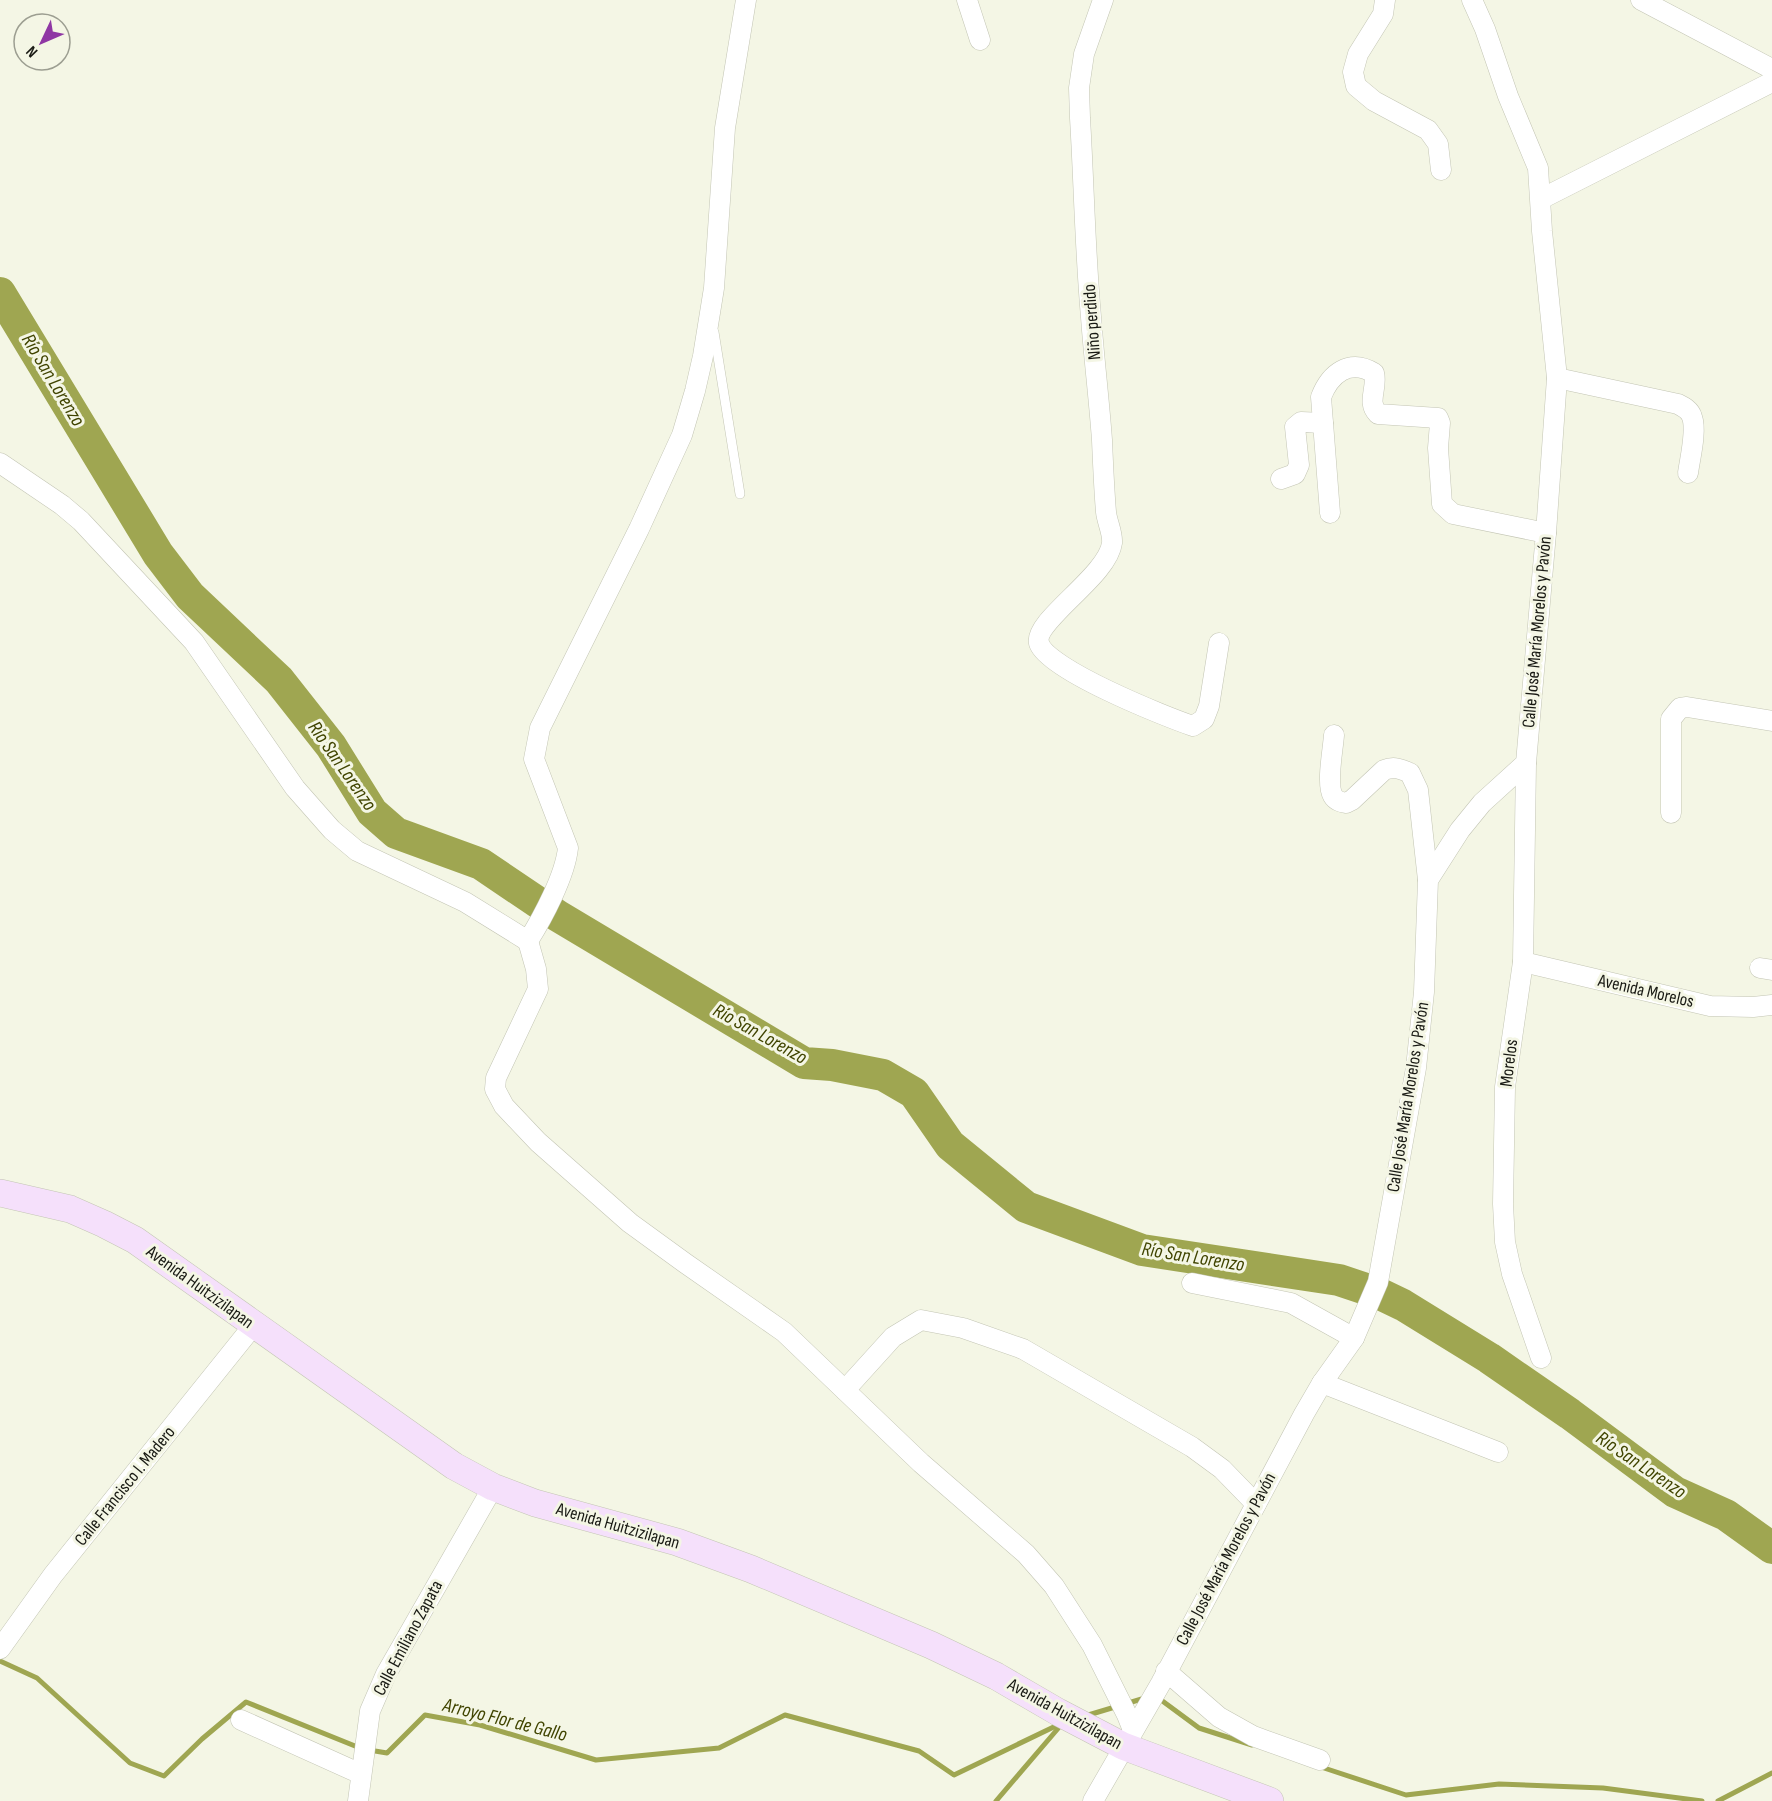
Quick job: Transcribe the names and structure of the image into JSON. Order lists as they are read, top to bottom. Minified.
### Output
{"streets":{"street":["Niño perdido","Calle José María Morelos y Pavón","Avenida Morelos","Morelos","Avenida Huitzizilapan","Calle Francisco I. Madero","Calle Emiliano Zapata"]},"crossings":[["Calle José María Morelos y Pavón","Morelos"],["Calle José María Morelos y Pavón","Avenida Huitzizilapan"],["Avenida Morelos","Morelos"],["Avenida Huitzizilapan","Calle Francisco I. Madero"],["Avenida Huitzizilapan","Calle Emiliano Zapata"]],"water":["Río San Lorenzo","Arroyo Flor de Gallo"],"north":"bottom left"}
